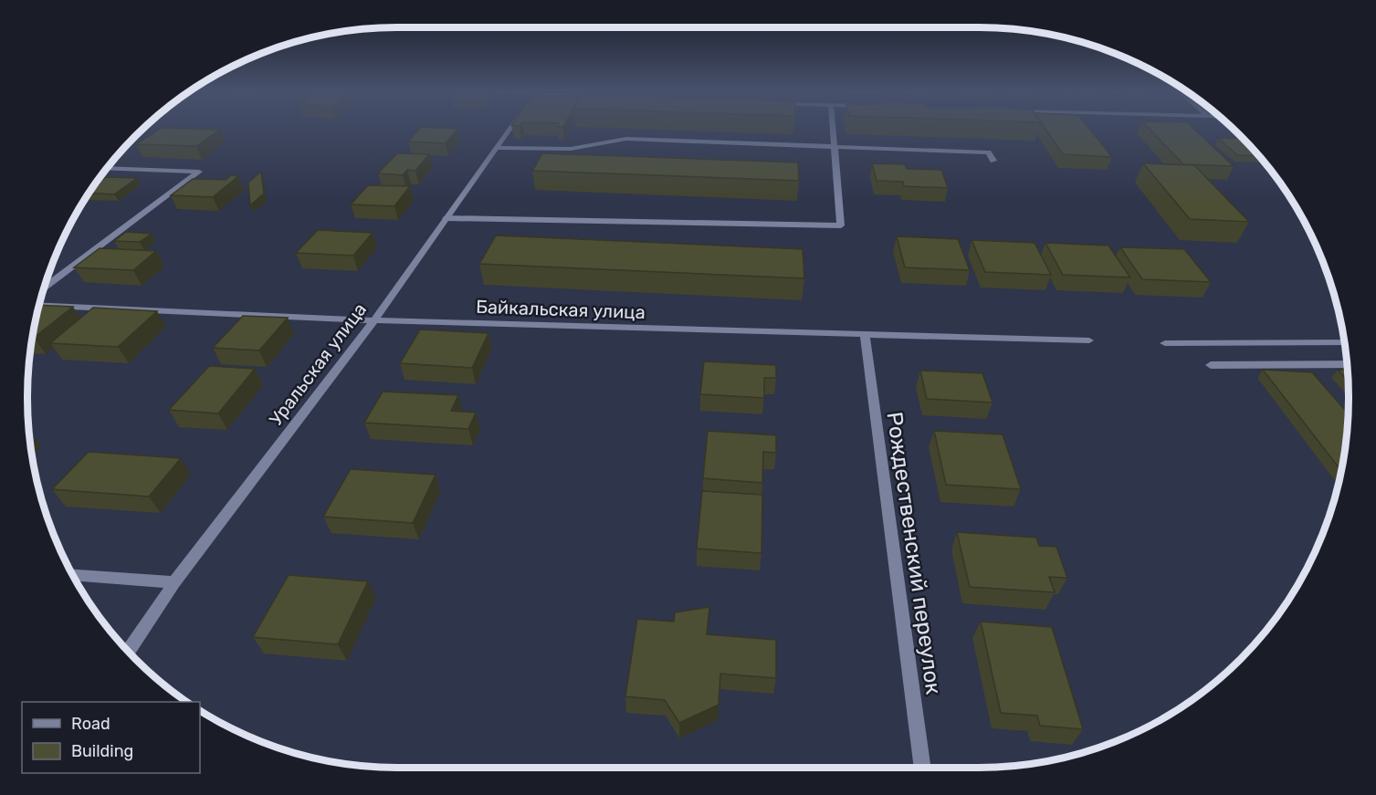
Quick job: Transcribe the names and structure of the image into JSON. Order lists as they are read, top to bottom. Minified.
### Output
{"streets":{"street":["Байкальская улица","Уральская улица","Рождественский переулок"]},"crossings":[["Байкальская улица","Уральская улица"],["Байкальская улица","Рождественский переулок"]],"legend":["Road","Building"]}
